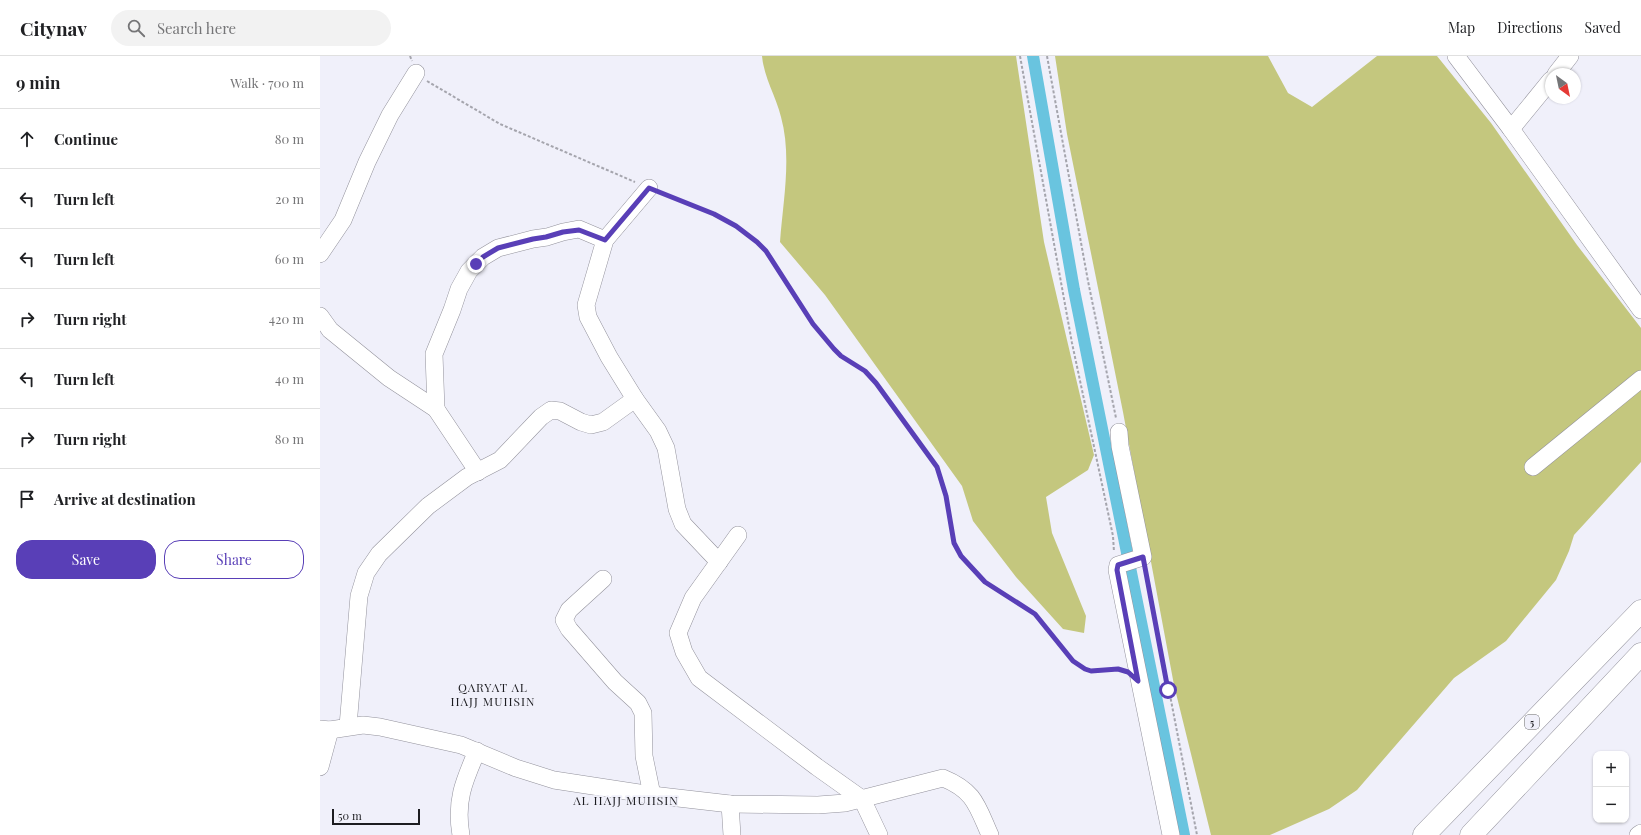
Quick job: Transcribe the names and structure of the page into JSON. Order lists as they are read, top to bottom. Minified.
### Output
{"streets":{"highway":["5"]},"districts":["QARYAT AL HAJJ MUHSIN","AL HAJJ MUHSIN"],"scale_bar":"50 m","north":"bottom right","page":{"header":"Citynav","search":"Search here","nav":["Map","Directions","Saved"],"heading":["9 min","Walk · 700 m"],"list":[["Continue","80 m"],["Turn left","20 m"],["Turn left","60 m"],["Turn right","420 m"],["Turn left","40 m"],["Turn right","80 m"],"Arrive at destination"],"buttons":["Save","Share"],"map_buttons":["+","−"],"scale":"50 m"}}
